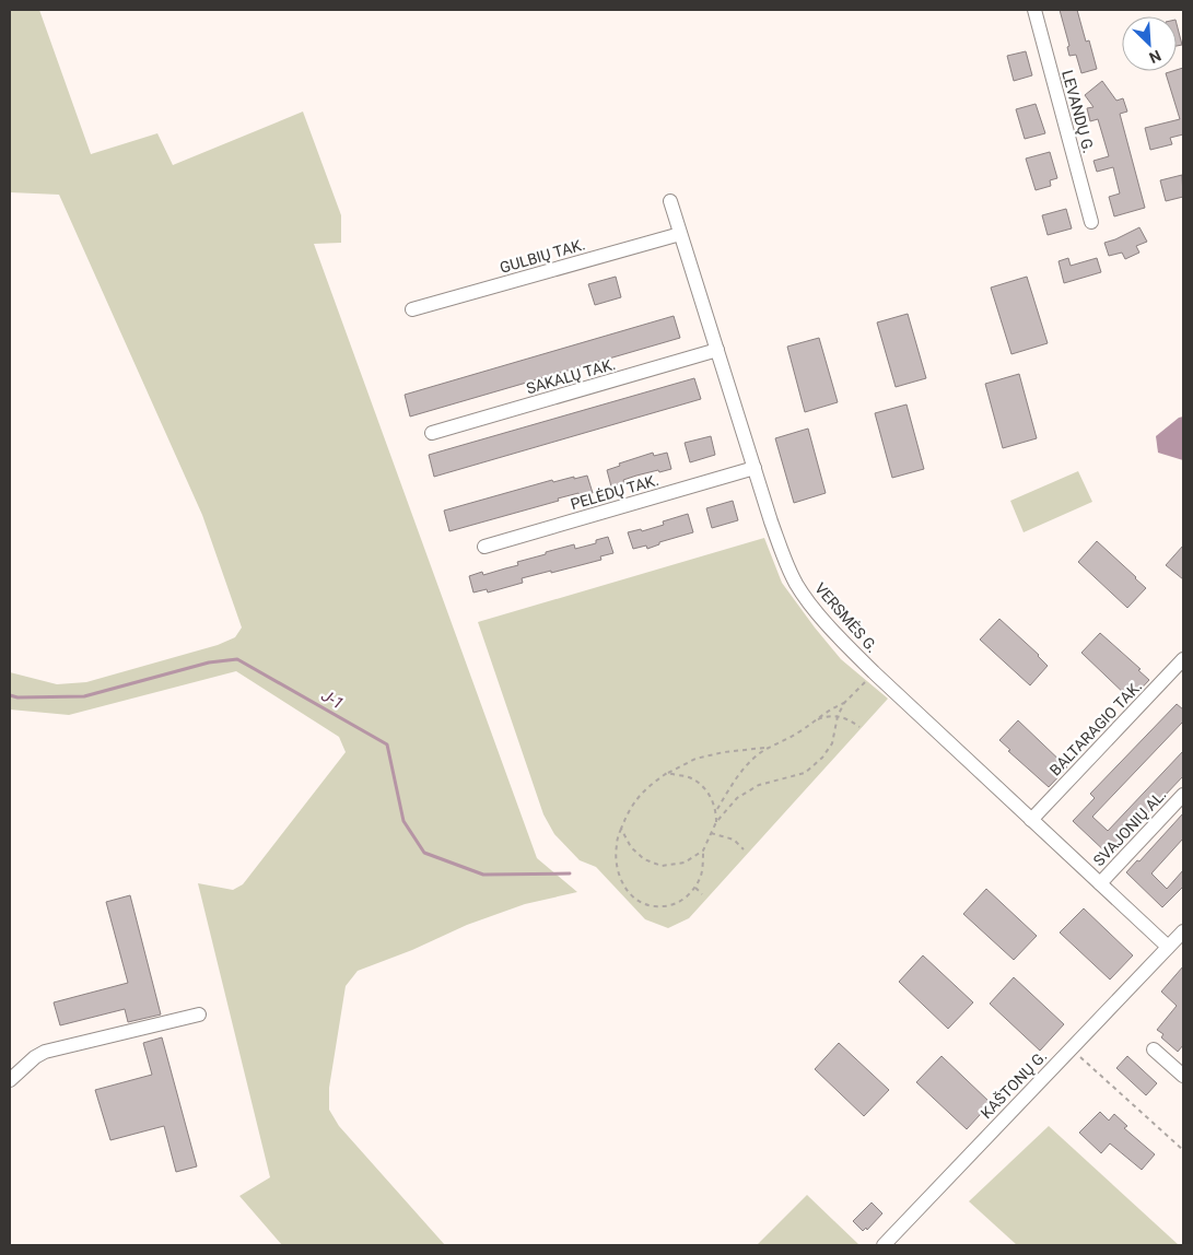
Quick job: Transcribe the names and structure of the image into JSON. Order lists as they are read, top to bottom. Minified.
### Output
{"streets":{"street":["LEVANDŲ G.","GULBIŲ TAK.","SAKALŲ TAK.","PELĖDŲ TAK.","VERSMĖS G.","BALTARAGIO TAK.","SVAJONIŲ AL.","KAŠTONŲ G."]},"crossings":[["GULBIŲ TAK.","VERSMĖS G."],["SAKALŲ TAK.","VERSMĖS G."],["PELĖDŲ TAK.","VERSMĖS G."],["VERSMĖS G.","BALTARAGIO TAK."],["VERSMĖS G.","SVAJONIŲ AL."],["VERSMĖS G.","KAŠTONŲ G."]],"water":["J-1"],"north":"bottom right"}
